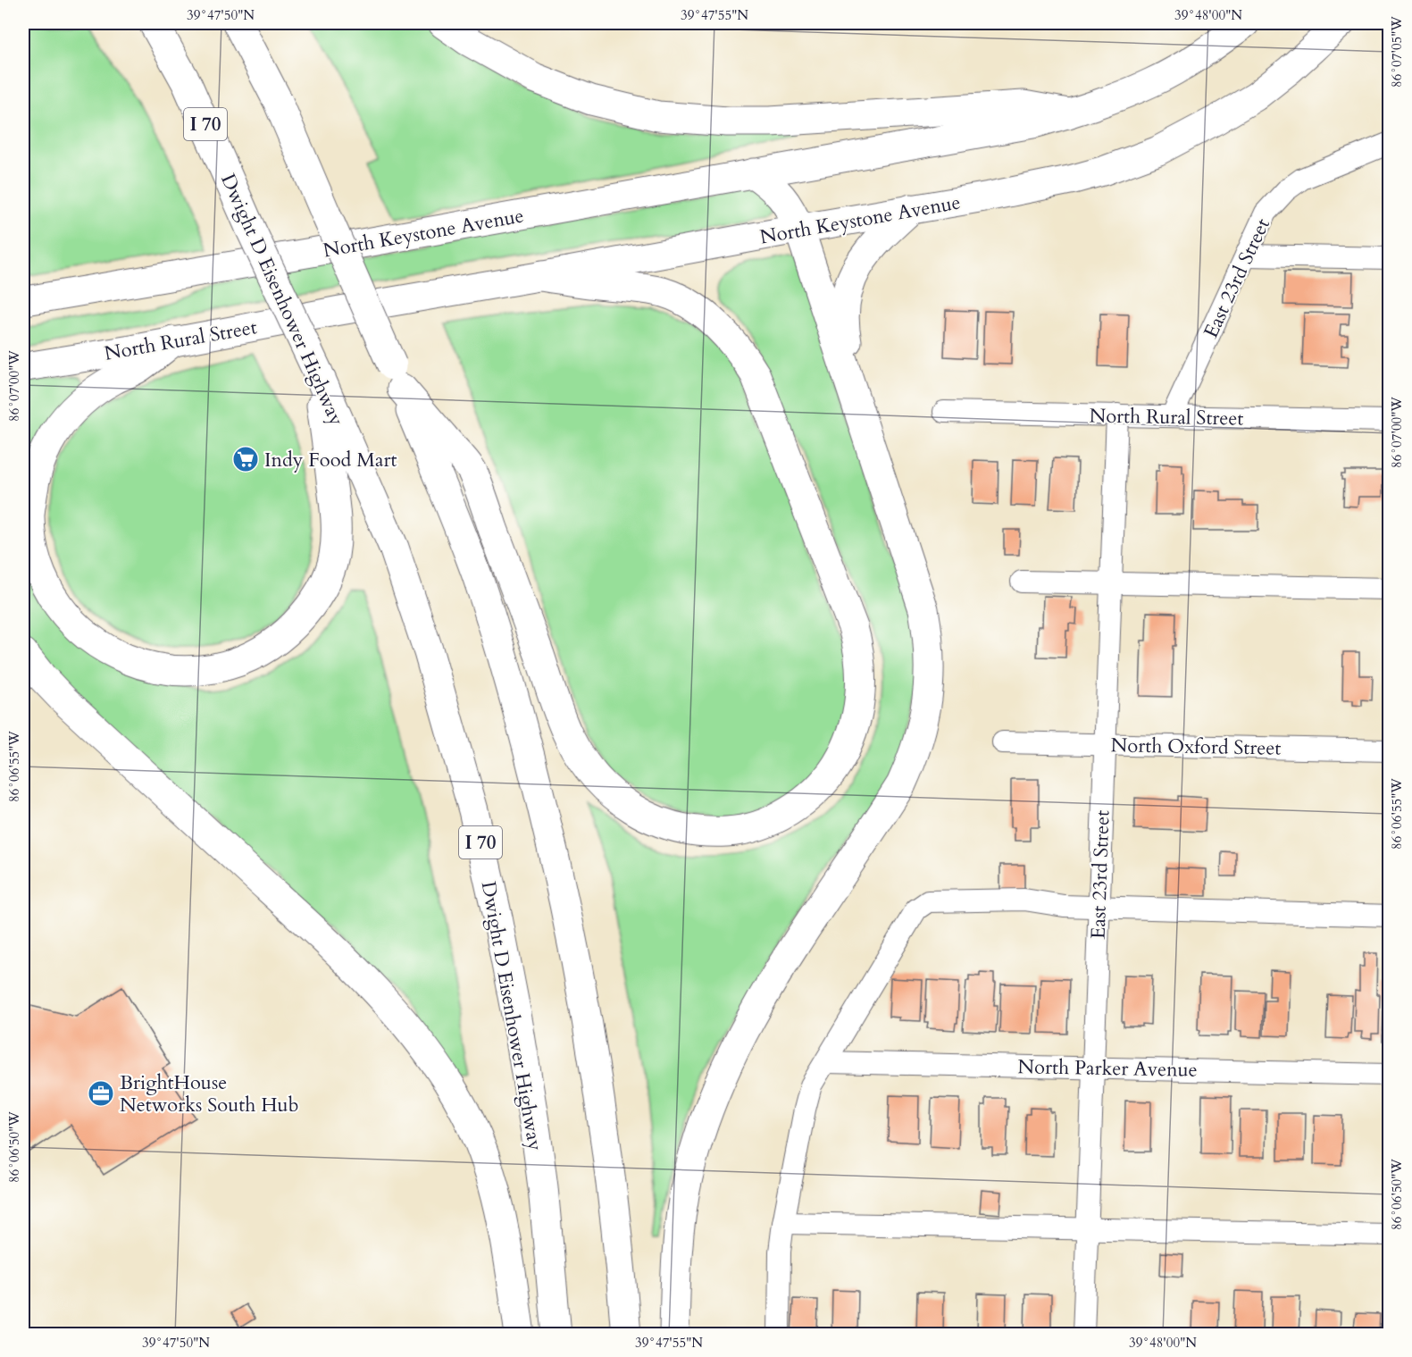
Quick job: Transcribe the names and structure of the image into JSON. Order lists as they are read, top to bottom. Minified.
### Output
{"streets":{"highway":["I 70","Dwight D Eisenhower Highway"],"main road":["North Keystone Avenue","North Rural Street"],"street":["East 23rd Street","North Oxford Street","North Parker Avenue"]},"crossings":[["North Keystone Avenue","North Rural Street"],["East 23rd Street","North Rural Street"],["East 23rd Street","North Oxford Street"],["East 23rd Street","North Parker Avenue"]],"places":{"supermarket":["Indy Food Mart"],"office":["BrightHouse Networks South Hub"]},"coordinates":["39°47'50\"N","39°47'55\"N","39°48'00\"N","86°07'05\"W","86°07'00\"W","86°06'55\"W","86°06'50\"W"]}
